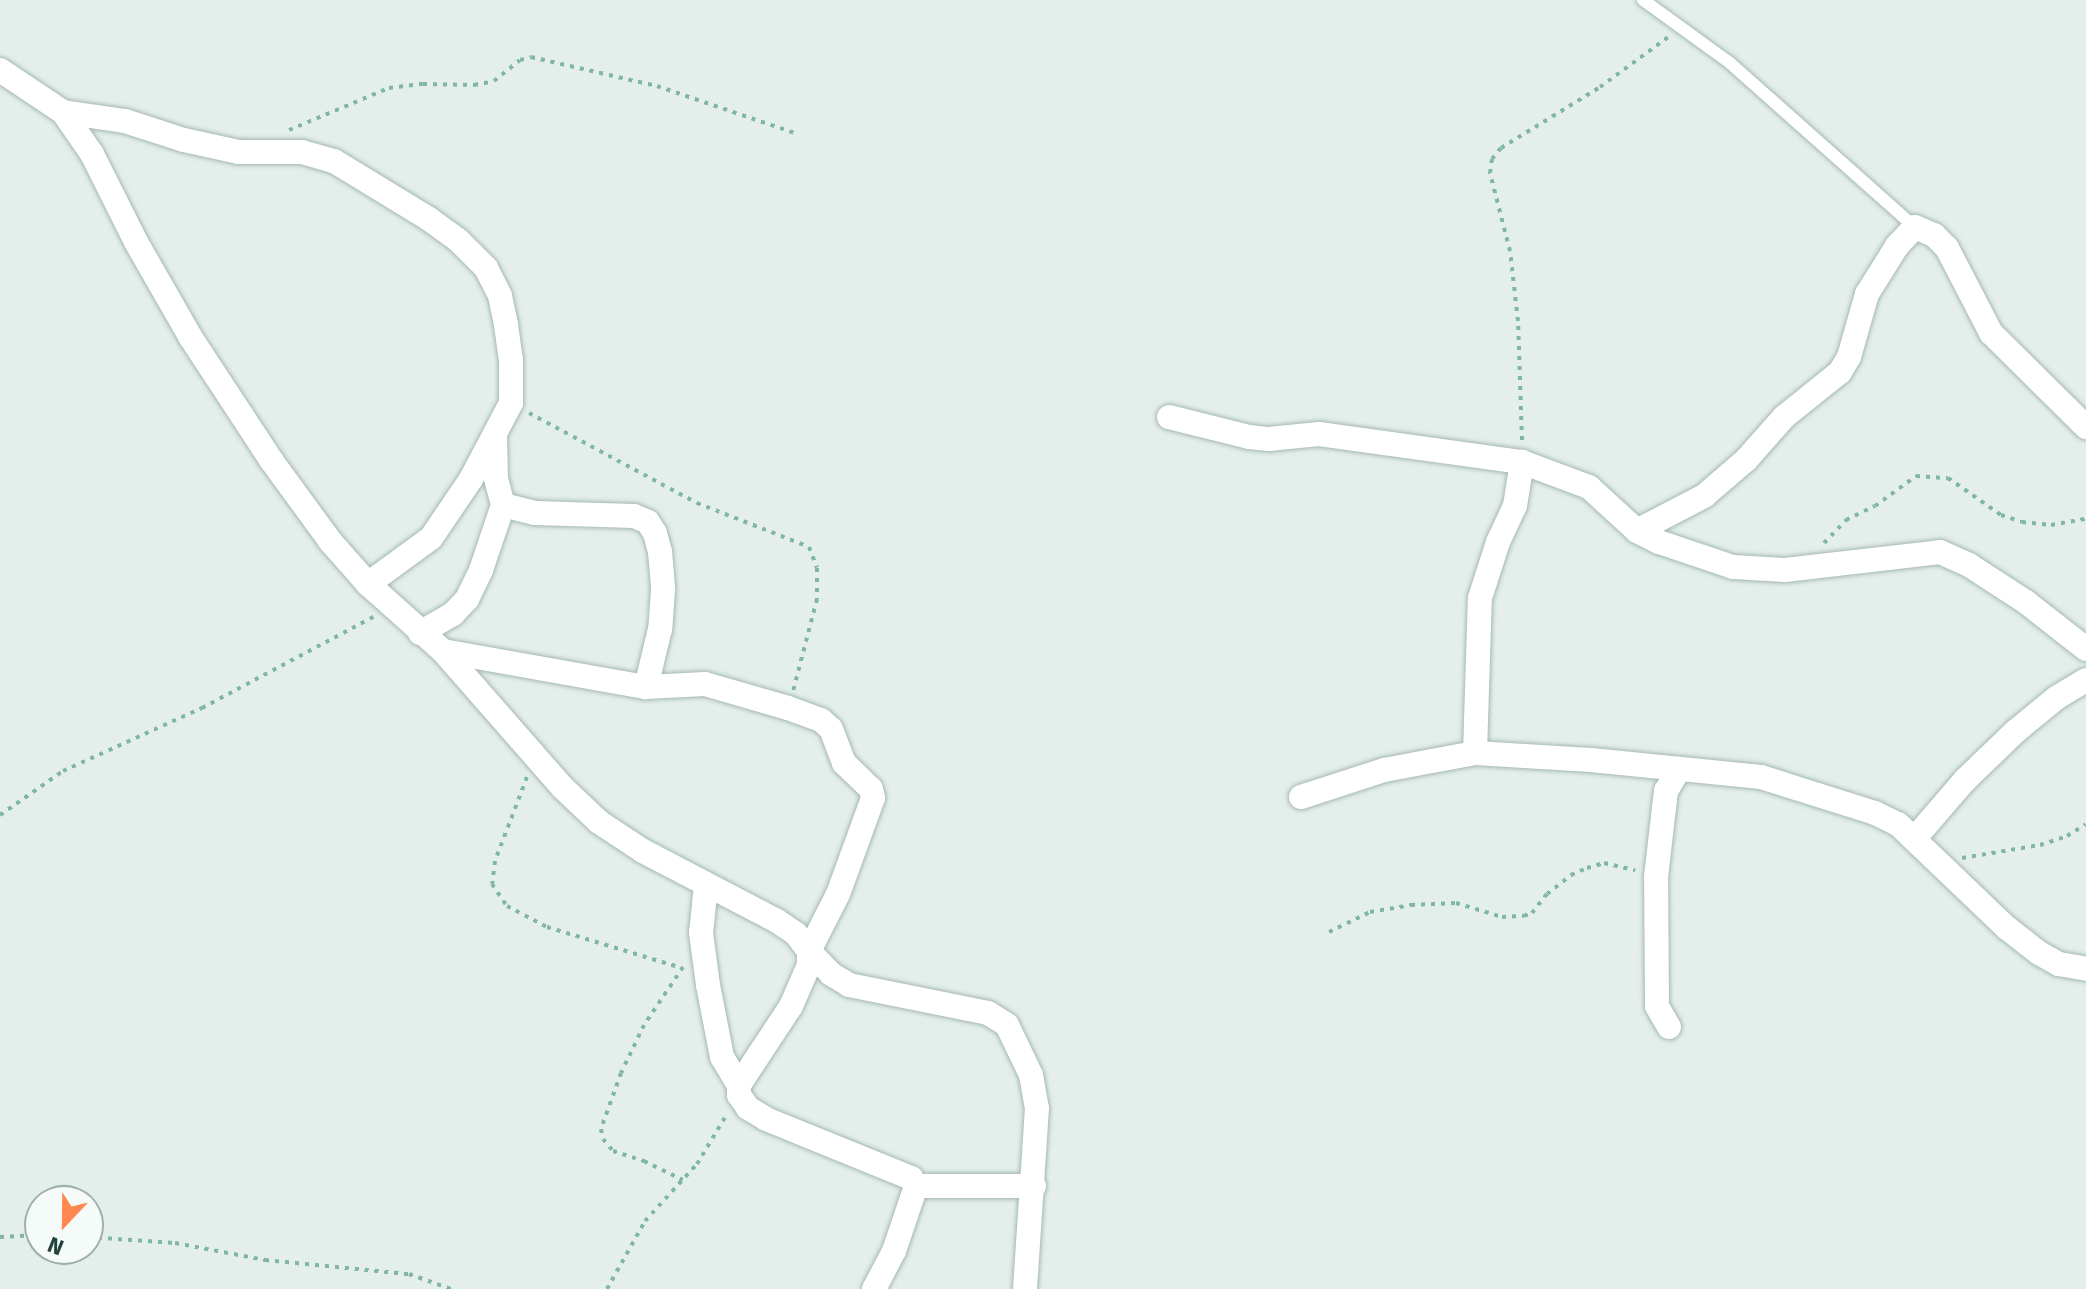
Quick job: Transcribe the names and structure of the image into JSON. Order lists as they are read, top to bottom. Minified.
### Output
{"north":"bottom"}
